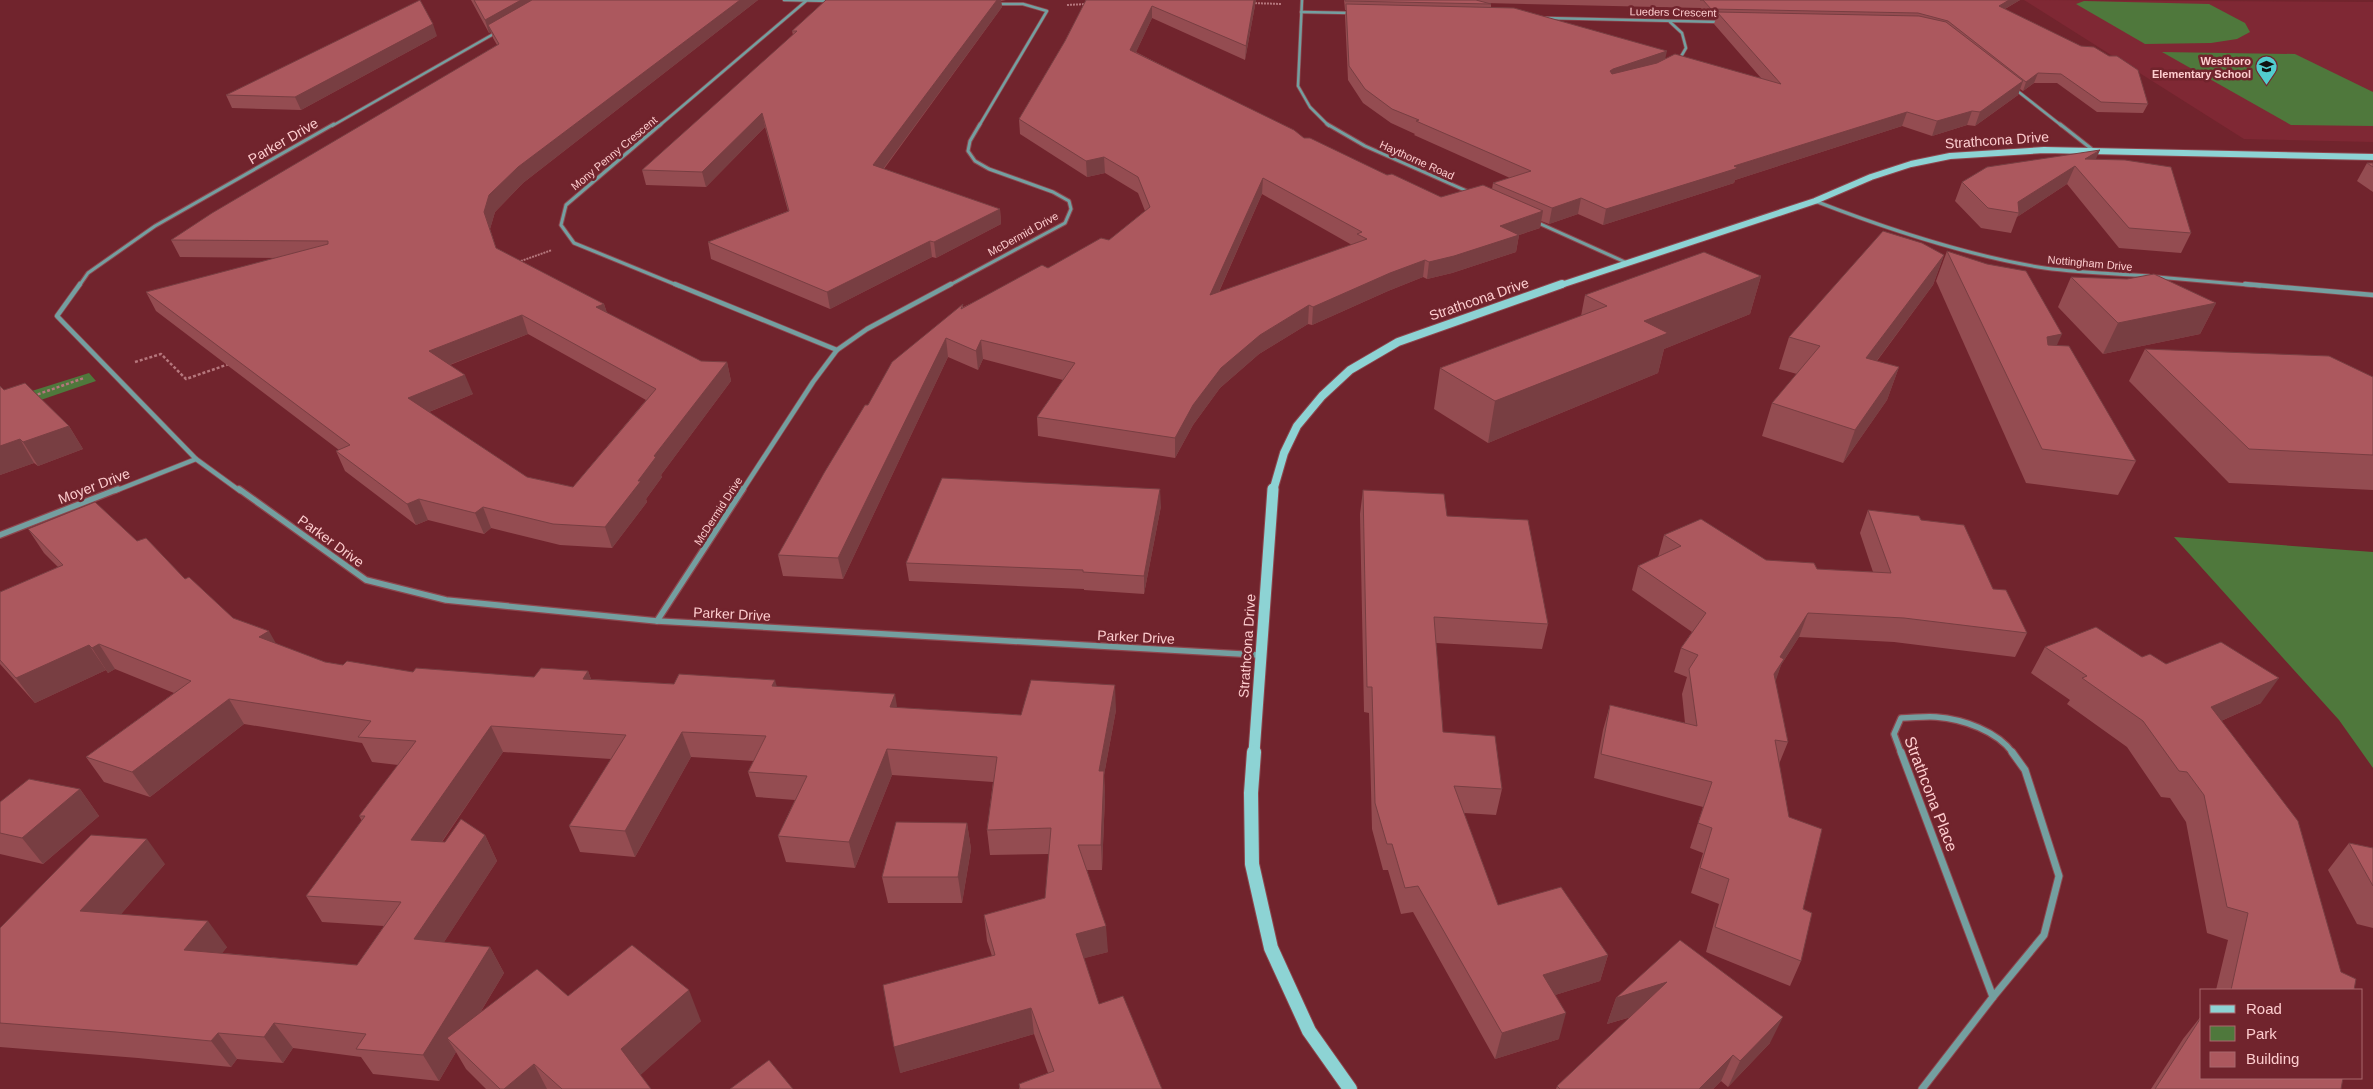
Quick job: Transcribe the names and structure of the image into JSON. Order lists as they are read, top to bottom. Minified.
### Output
{"streets":{"street":["Lueders Crescent","Strathcona Drive","Parker Drive","Mony Penny Crescent","Haythorne Road","McDermid Drive","Nottingham Drive","Moyer Drive","Strathcona Place"]},"crossings":[["Strathcona Drive","Parker Drive"],["Strathcona Drive","Nottingham Drive"],["Parker Drive","McDermid Drive"],["Parker Drive","Moyer Drive"]],"places":{"school or university":["Westboro Elementary School"]},"legend":["Road","Park","Building"]}
